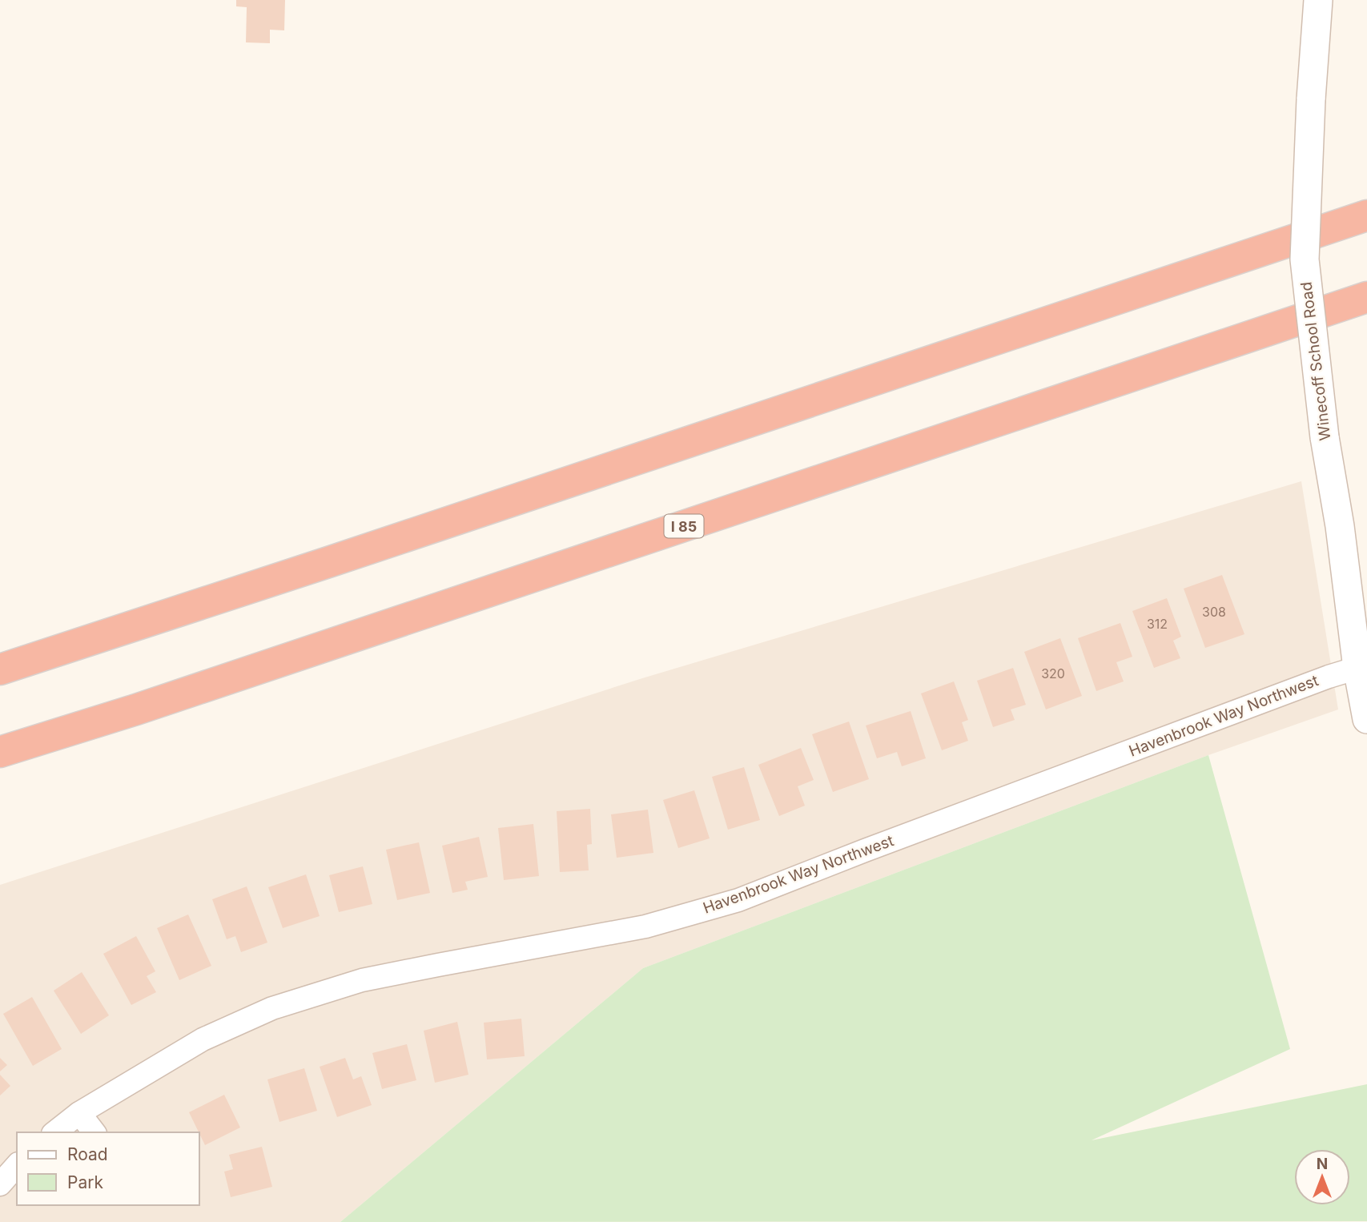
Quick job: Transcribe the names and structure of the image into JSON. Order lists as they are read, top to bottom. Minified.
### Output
{"streets":{"highway":["I 85"],"street":["Winecoff School Road","Havenbrook Way Northwest"]},"crossings":[["Winecoff School Road","Havenbrook Way Northwest"]],"house_numbers":["308","312","320"],"legend":["Road","Park"],"north":"top"}
